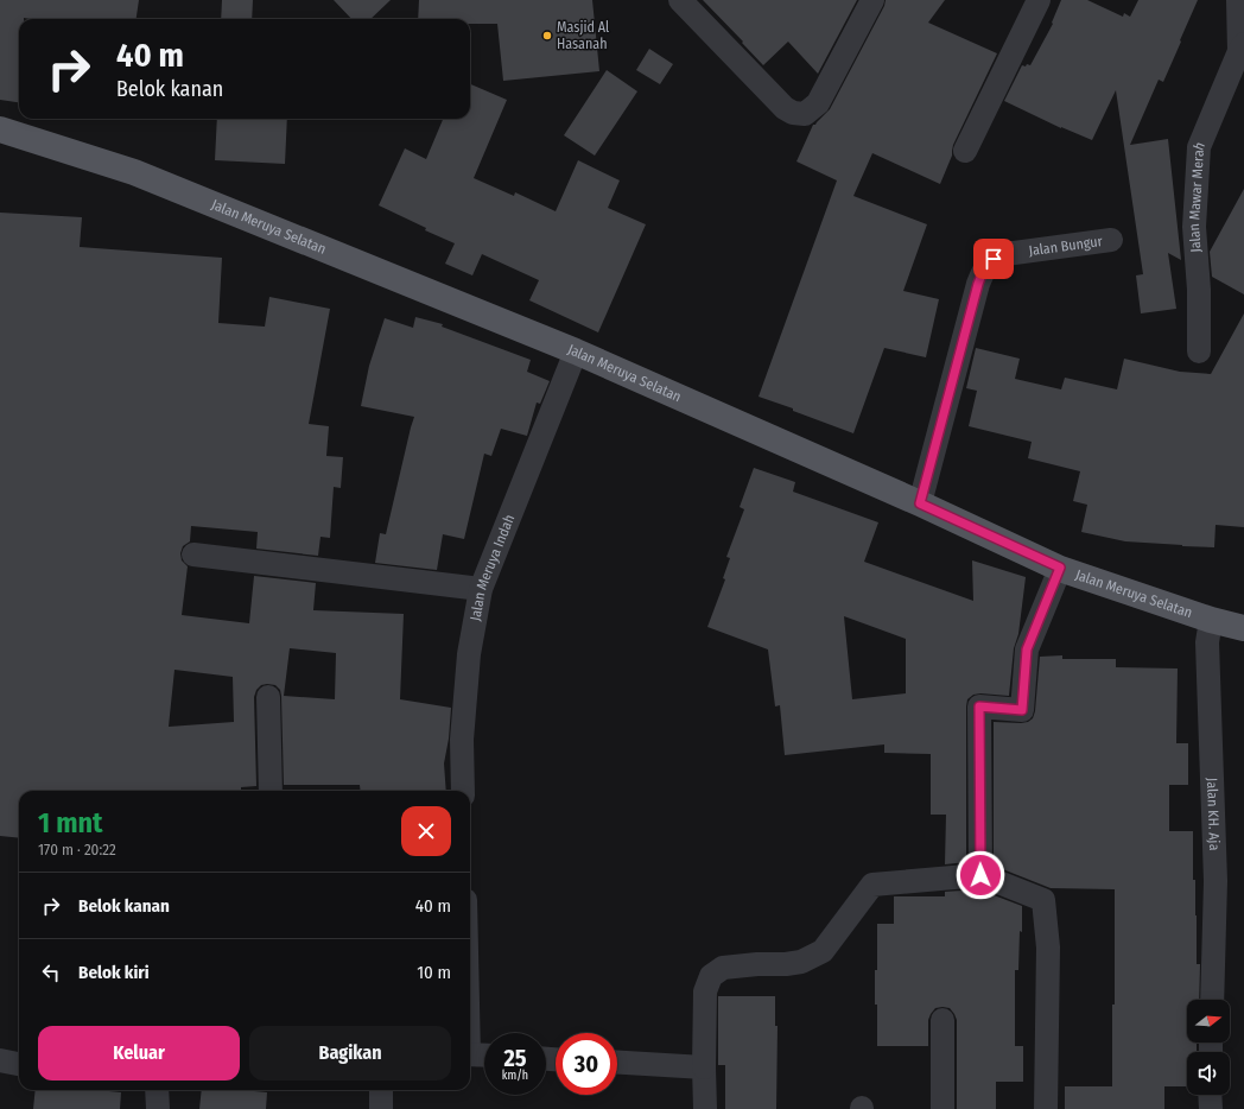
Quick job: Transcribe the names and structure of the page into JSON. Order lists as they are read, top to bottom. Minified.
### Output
{"streets":{"main road":["Jalan Meruya Selatan"],"street":["Jalan Mawar Merah","Jalan Bungur","Jalan Meruya Indah","Jalan KH. Aja"]},"crossings":[["Jalan Meruya Selatan","Jalan Bungur"],["Jalan Meruya Selatan","Jalan Meruya Indah"],["Jalan Meruya Selatan","Jalan KH. Aja"]],"places":["Masjid Al Hasanah"],"north":"right","page":{"turn":["40 m","Belok kanan"],"heading":["1 mnt","170 m · 20:22"],"list":[{"name":"Belok kanan","value":"40 m"},{"name":"Belok kiri","value":"10 m"}],"buttons":["Keluar","Bagikan"],"speed":"25 km/h","limit":"30"}}
